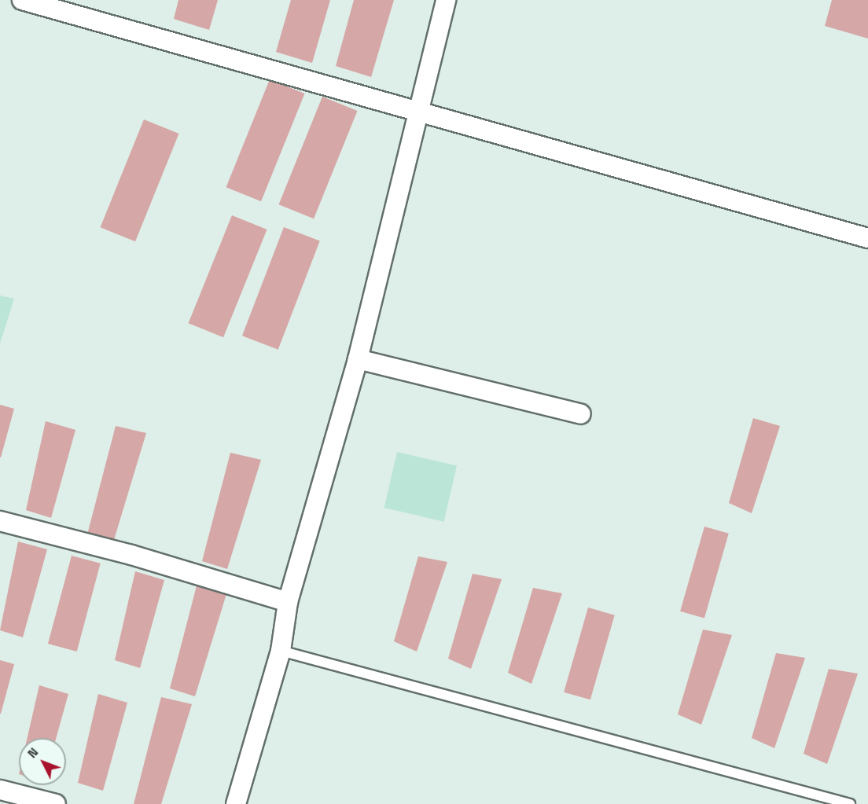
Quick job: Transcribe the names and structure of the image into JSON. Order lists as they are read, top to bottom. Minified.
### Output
{"north":"top left"}
